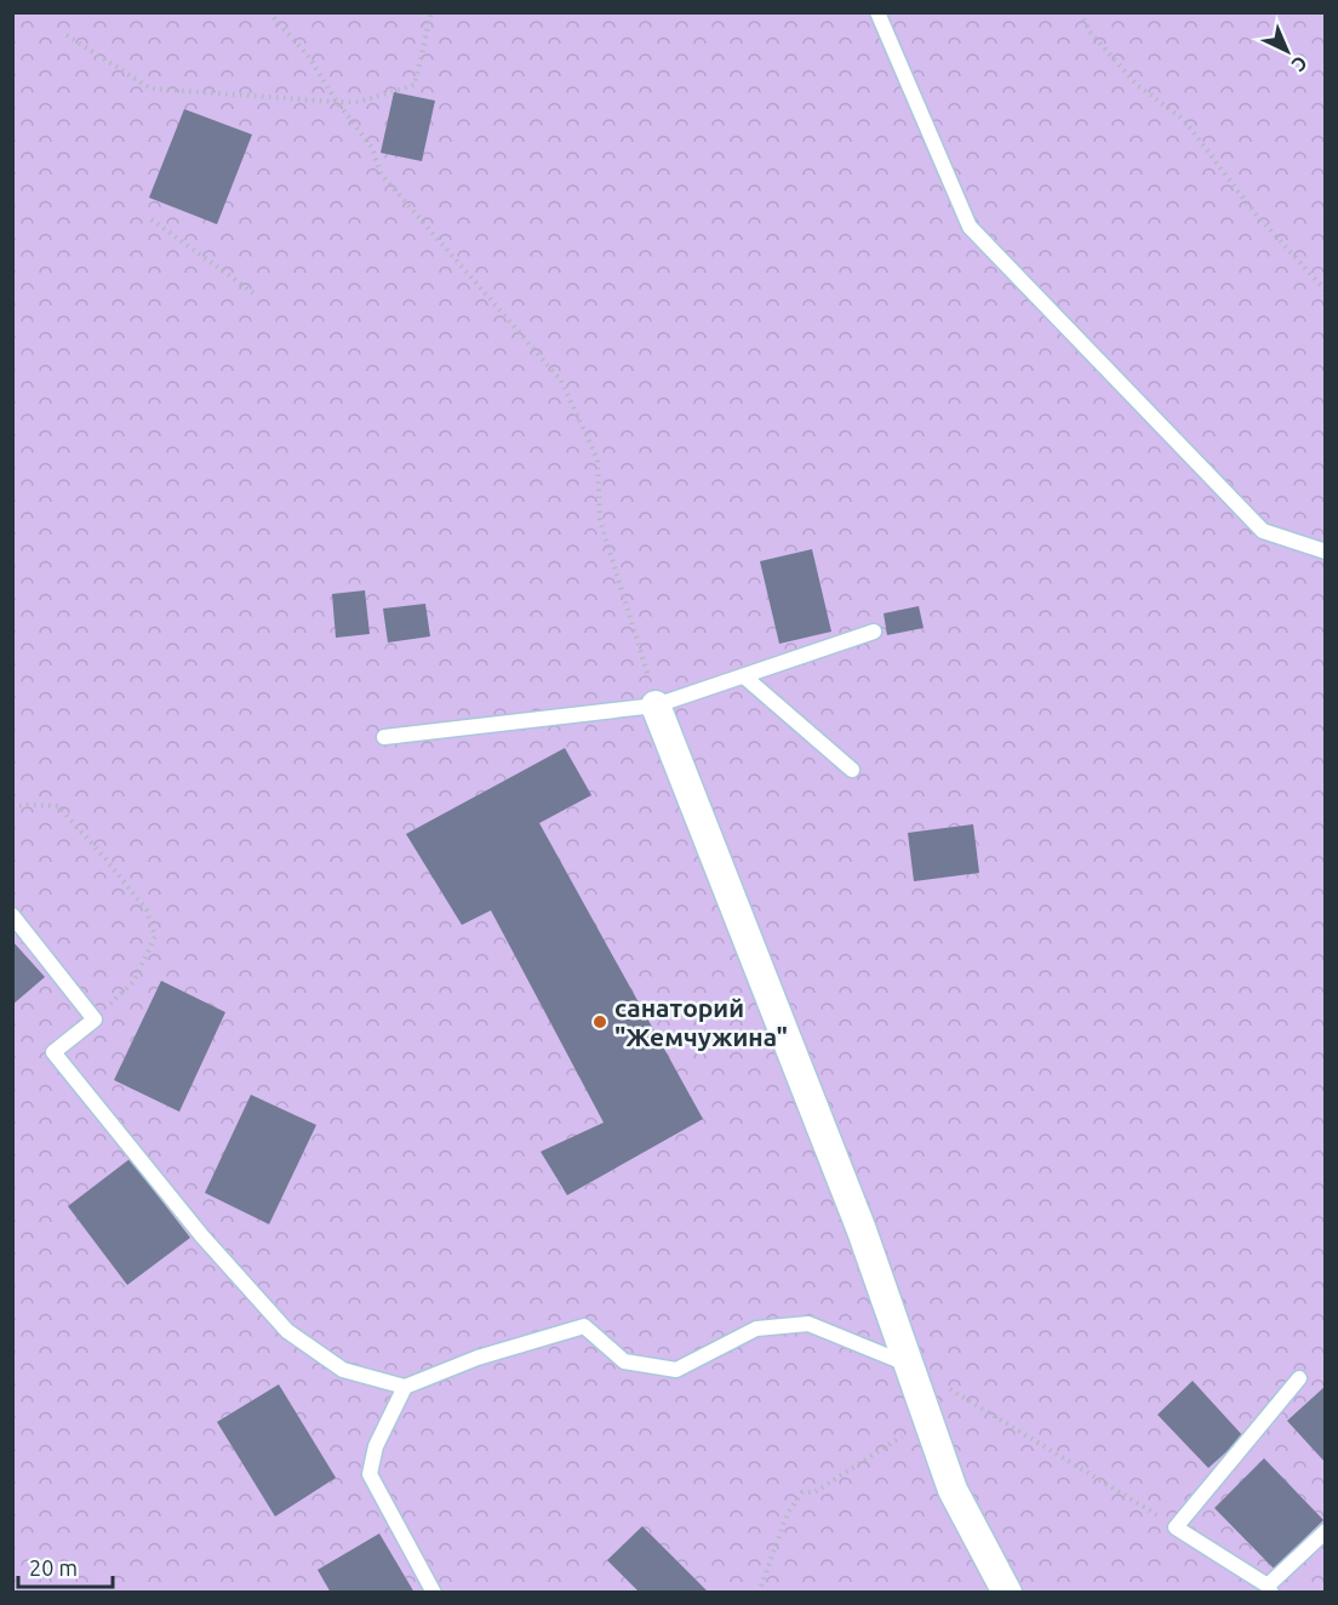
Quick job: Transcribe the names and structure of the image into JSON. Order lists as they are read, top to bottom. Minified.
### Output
{"places":["санаторий \"Жемчужина\""],"scale_bar":"20 m","north":"bottom right"}
